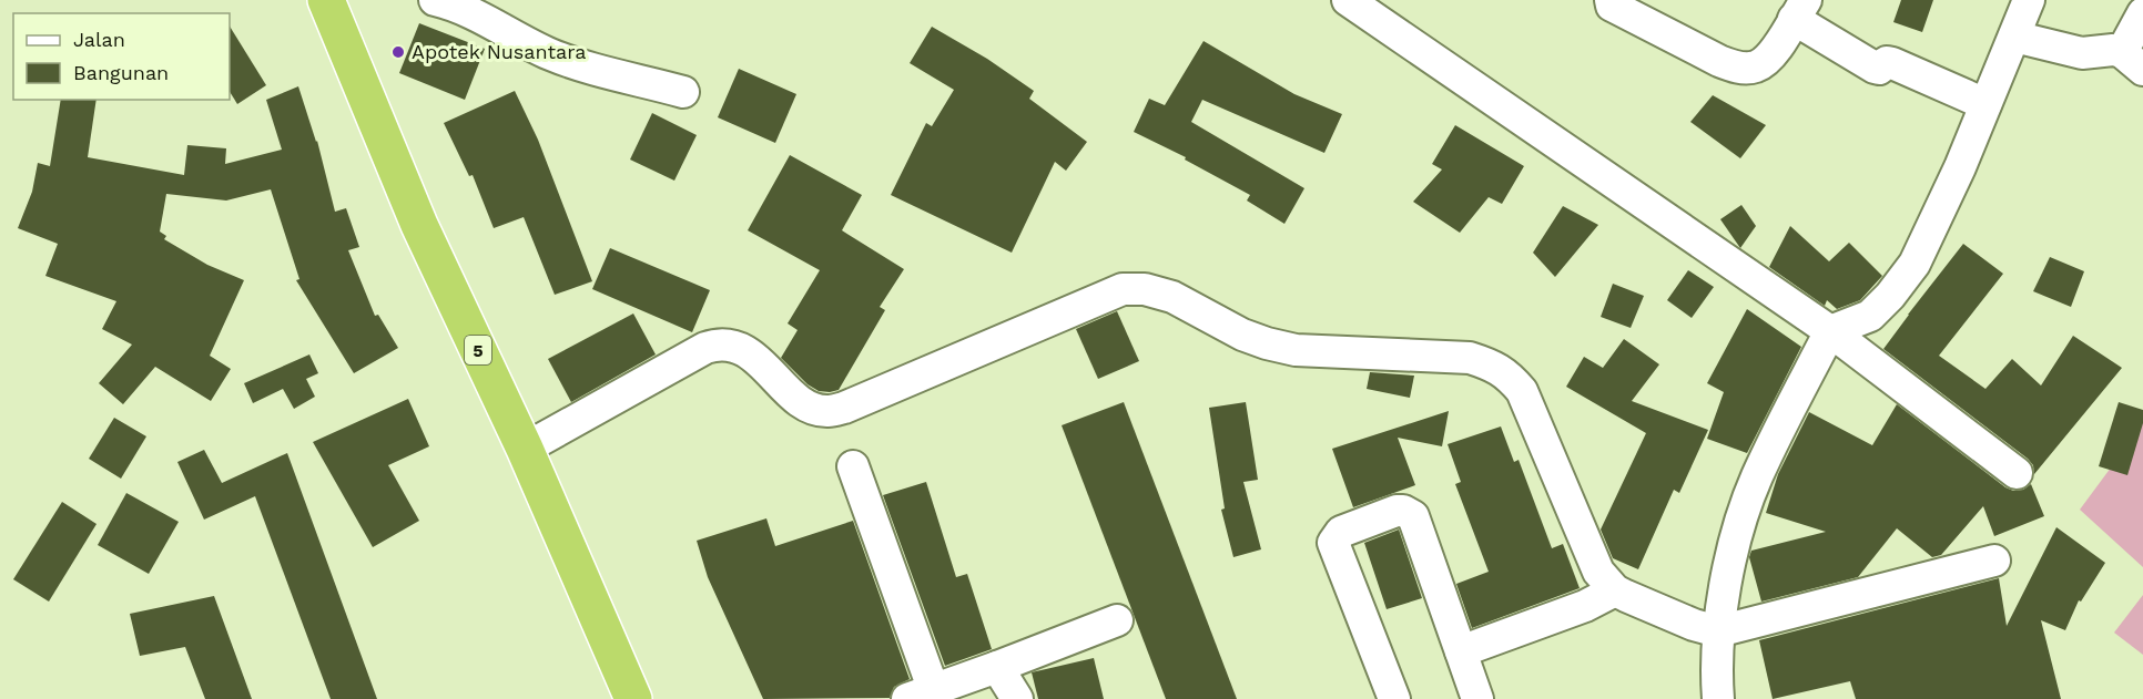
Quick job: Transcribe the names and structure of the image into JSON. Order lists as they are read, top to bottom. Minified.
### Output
{"streets":{"highway":["5"]},"places":["Apotek Nusantara"],"legend":["Jalan","Bangunan"]}
